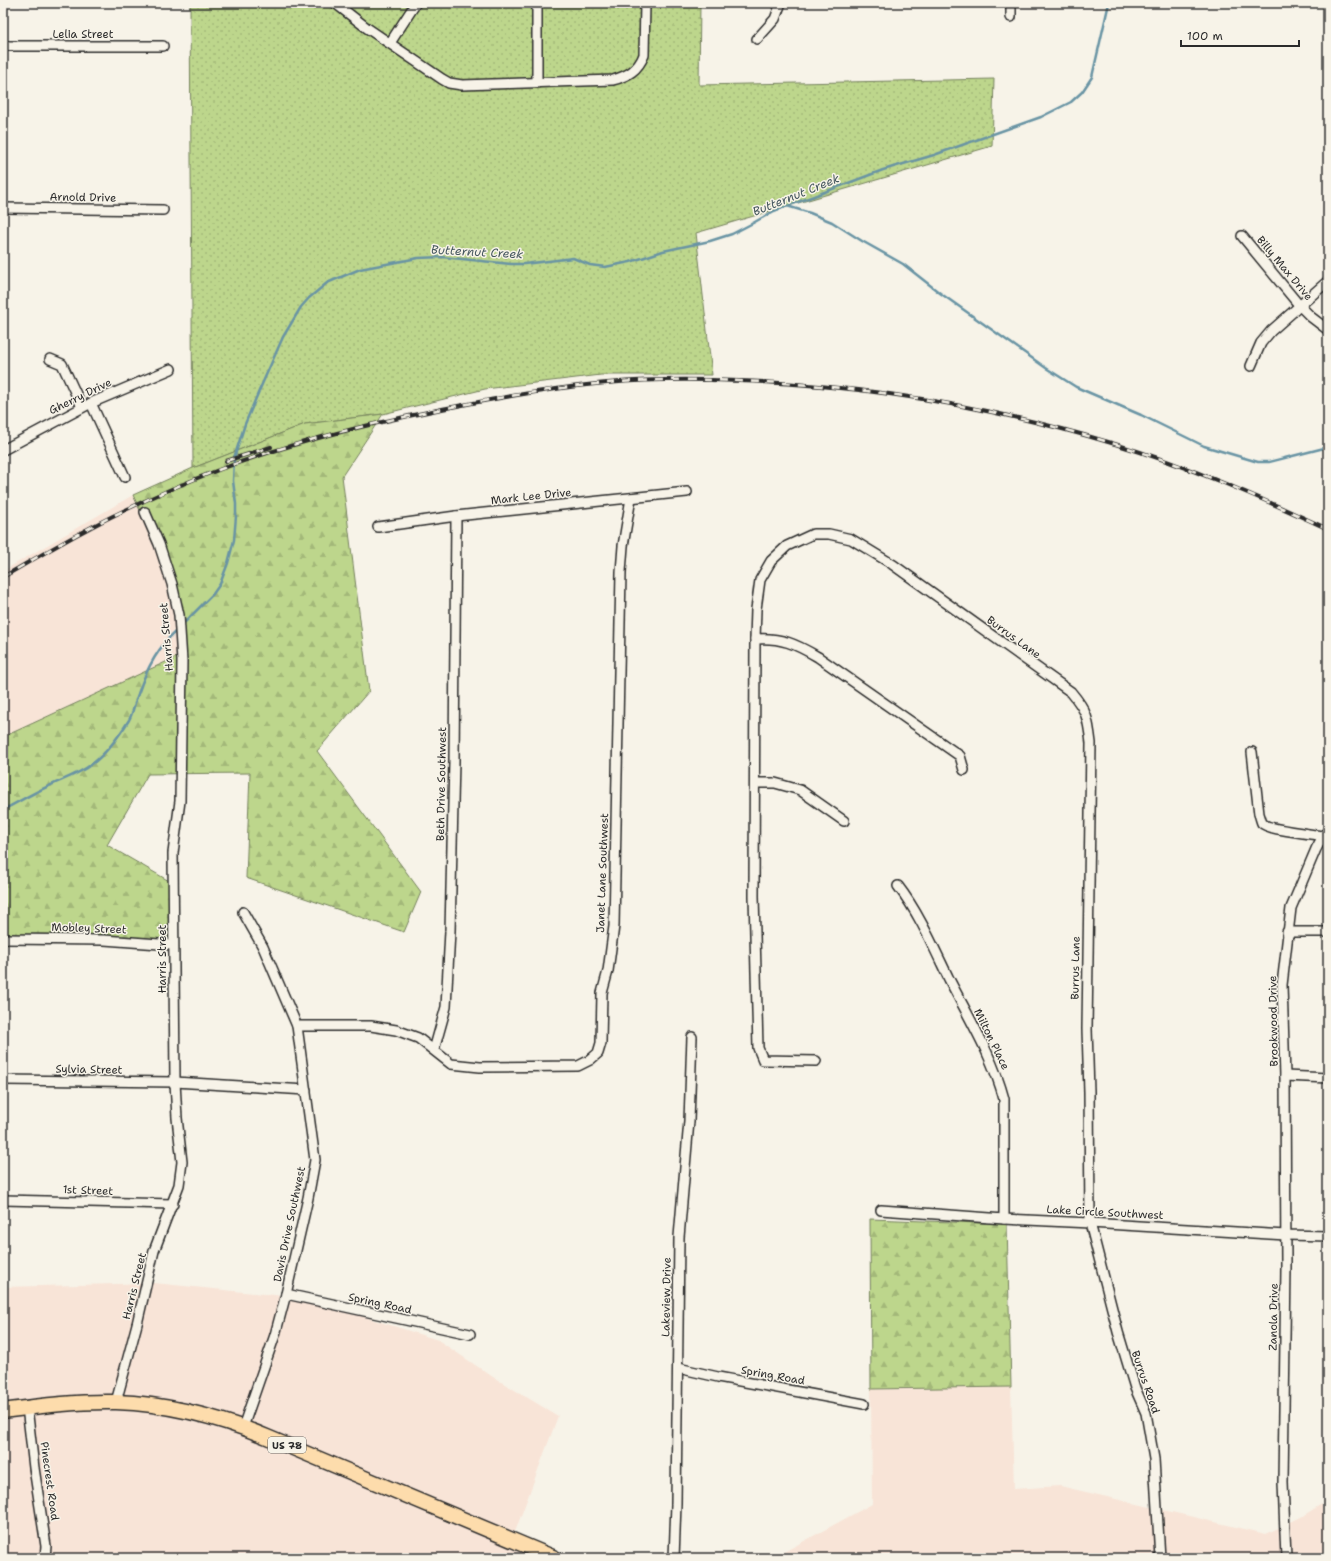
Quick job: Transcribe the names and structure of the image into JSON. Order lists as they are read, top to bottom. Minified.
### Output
{"streets":{"main road":["US 78"],"street":["Lelia Street","Arnold Drive","Billy Max Drive","Gherry Drive","Mark Lee Drive","Harris Street","Burrus Lane","Beth Drive Southwest","Janet Lane Southwest","Mobley Street","Brookwood Drive","Milton Place","Sylvia Street","1st Street","Lake Circle Southwest","Davis Drive Southwest","Lakeview Drive","Spring Road","Zanola Drive","Burrus Road","Pinecrest Road"]},"crossings":[["Mark Lee Drive","Beth Drive Southwest"],["Mark Lee Drive","Janet Lane Southwest"],["Harris Street","Mobley Street"],["Harris Street","Sylvia Street"],["Harris Street","1st Street"],["Harris Street","US 78"],["Burrus Lane","Lake Circle Southwest"],["Burrus Lane","Burrus Road"],["Beth Drive Southwest","Janet Lane Southwest"],["Janet Lane Southwest","Davis Drive Southwest"],["Brookwood Drive","Zanola Drive"],["Milton Place","Lake Circle Southwest"],["Sylvia Street","Davis Drive Southwest"],["Lake Circle Southwest","Zanola Drive"],["Davis Drive Southwest","Spring Road"],["Davis Drive Southwest","US 78"],["Lakeview Drive","Spring Road"],["US 78","Pinecrest Road"]],"water":["Butternut Creek"],"scale_bar":"100 m"}
